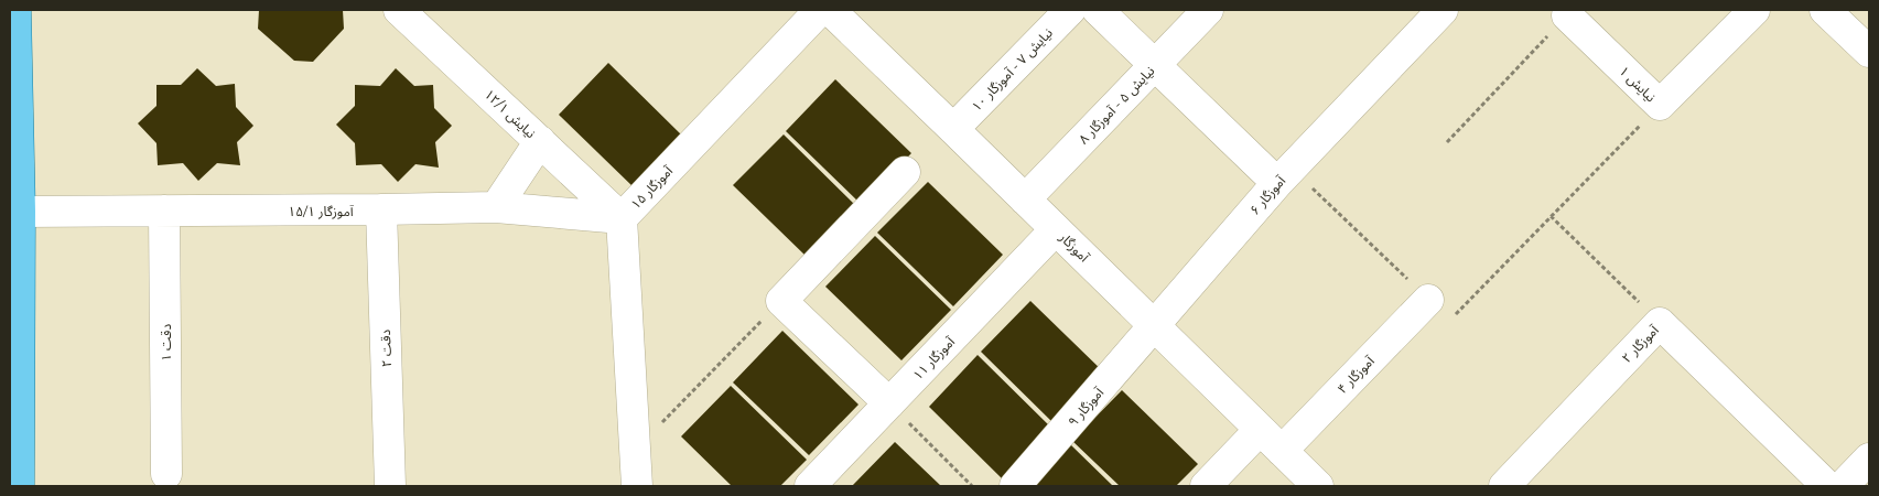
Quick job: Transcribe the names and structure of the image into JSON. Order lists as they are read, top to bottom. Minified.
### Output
{"streets":{"street":["نیایش ۷ - آموزگار ۱۰","نیایش ۱","نیایش ۵ - آموزگار ۸","نیایش ۱۲/۱","آموزگار ۱۵","آموزگار ۶","آموزگار ۱۵/۱","آموزگار","دقت ۱","آموزگار ۲","دقت ۲","آموزگار ۱۱","آموزگار ۴","آموزگار ۹"]},"crossings":[["نیایش ۷ - آموزگار ۱۰","آموزگار"],["نیایش ۵ - آموزگار ۸","آموزگار"],["نیایش ۱۲/۱","آموزگار ۱۵"],["نیایش ۱۲/۱","آموزگار ۱۵/۱"],["آموزگار ۱۵","آموزگار ۱۵/۱"],["آموزگار ۶","آموزگار"],["آموزگار ۶","آموزگار ۹"],["آموزگار ۱۵/۱","دقت ۱"],["آموزگار ۱۵/۱","دقت ۲"],["آموزگار","آموزگار ۱۱"],["آموزگار","آموزگار ۴"],["آموزگار","آموزگار ۹"]]}
